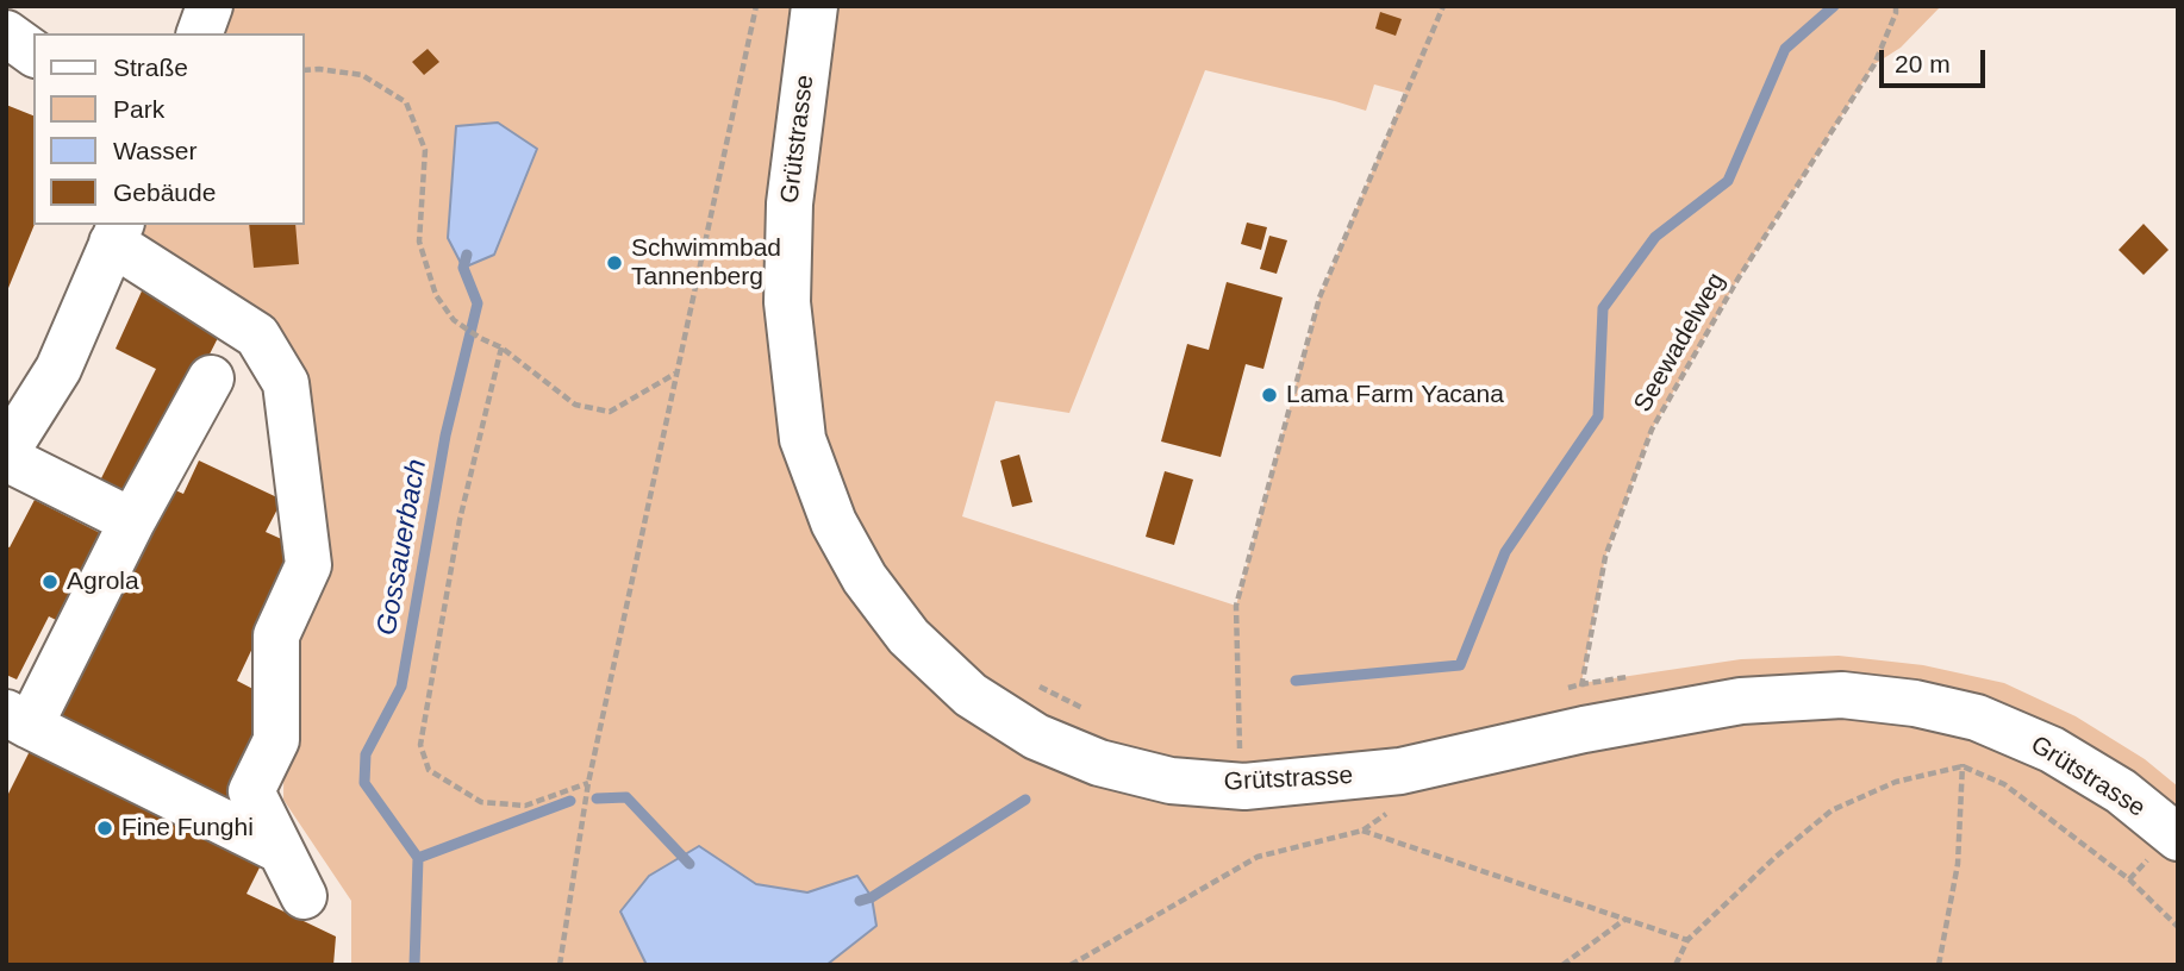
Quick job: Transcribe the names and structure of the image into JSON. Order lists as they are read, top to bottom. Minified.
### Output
{"streets":{"main road":["Grütstrasse"],"path":["Seewadelweg"]},"crossings":[["Grütstrasse","Seewadelweg"]],"water":["Gossauerbach"],"places":["Schwimmbad Tannenberg","Lama Farm Yacana","Agrola","Fine Funghi"],"legend":["Straße","Park","Wasser","Gebäude"],"scale_bar":"20 m"}
